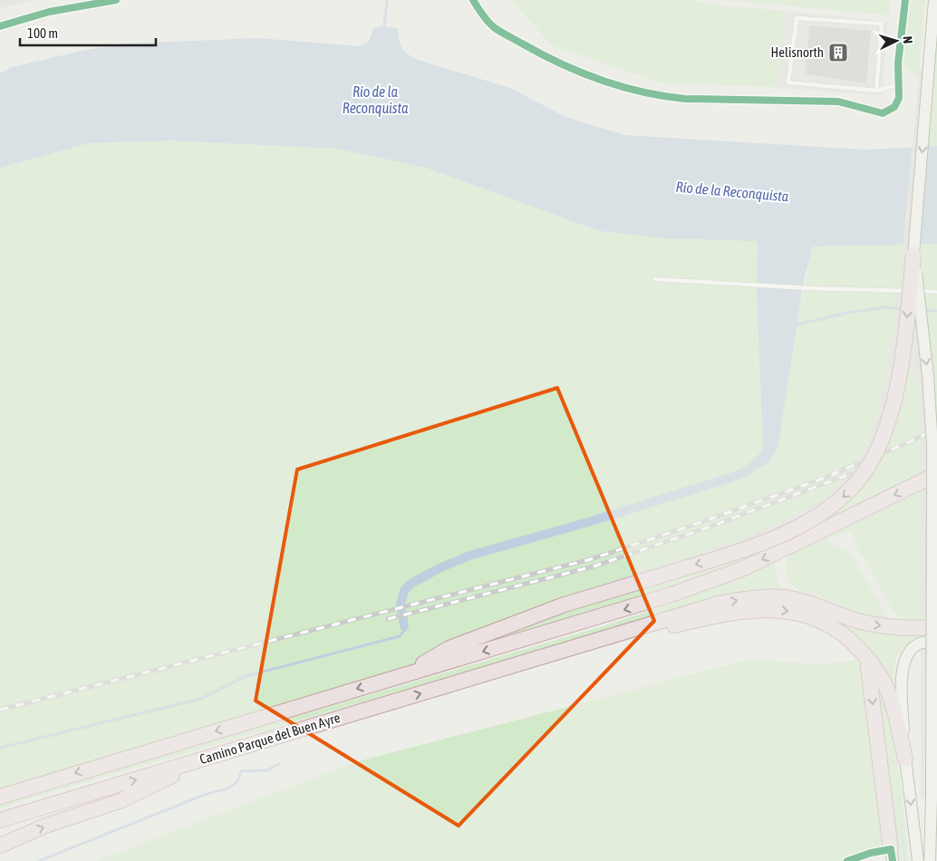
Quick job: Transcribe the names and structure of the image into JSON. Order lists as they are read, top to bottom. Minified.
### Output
{"streets":{"highway":["Camino Parque del Buen Ayre"]},"water":["Río de la Reconquista"],"places":{"building":["Helisnorth"]},"scale_bar":"100 m","north":"right"}
